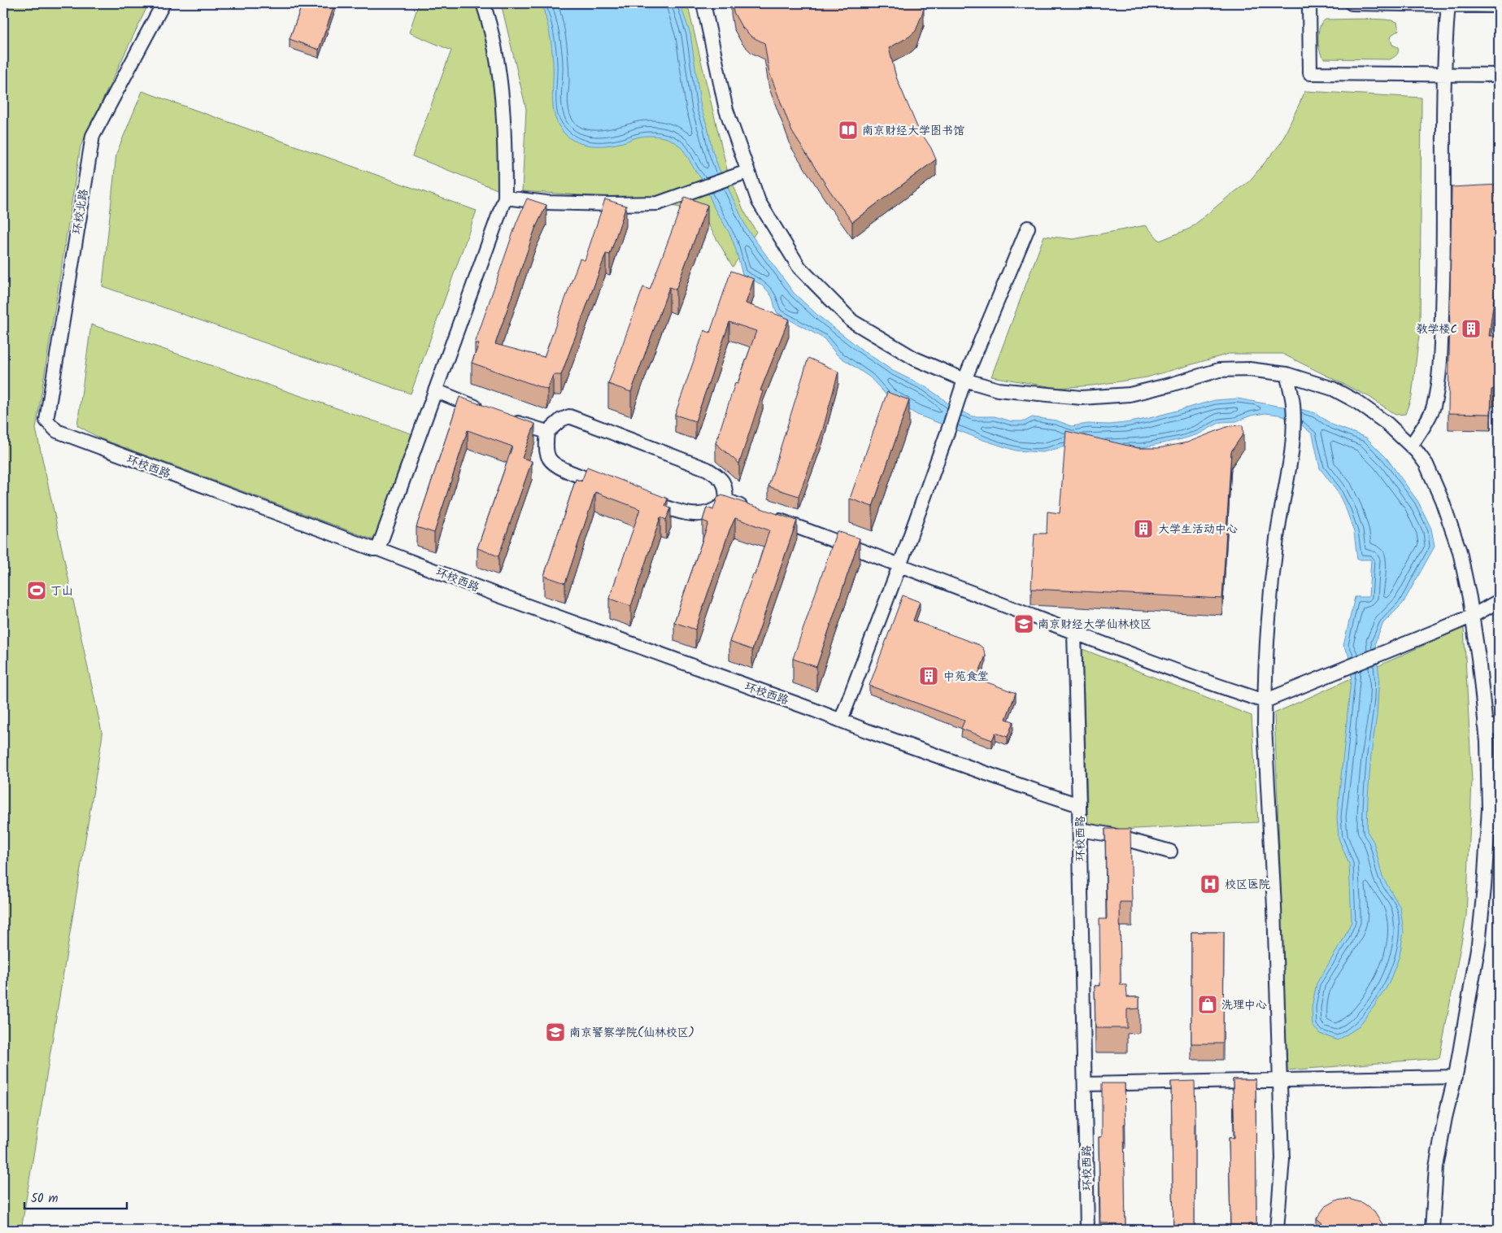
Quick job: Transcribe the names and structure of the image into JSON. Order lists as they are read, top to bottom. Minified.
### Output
{"streets":{"street":["环校北路","环校西路"]},"crossings":[["环校北路","环校西路"]],"places":{"library":["南京财经大学图书馆"],"building":["教学楼C","大学生活动中心","中苑食堂"],"sports":["丁山"],"school or university":["南京财经大学仙林校区","南京警察学院(仙林校区)"],"hospital":["校区医院"],"shop":["洗理中心"]},"scale_bar":"50 m"}
